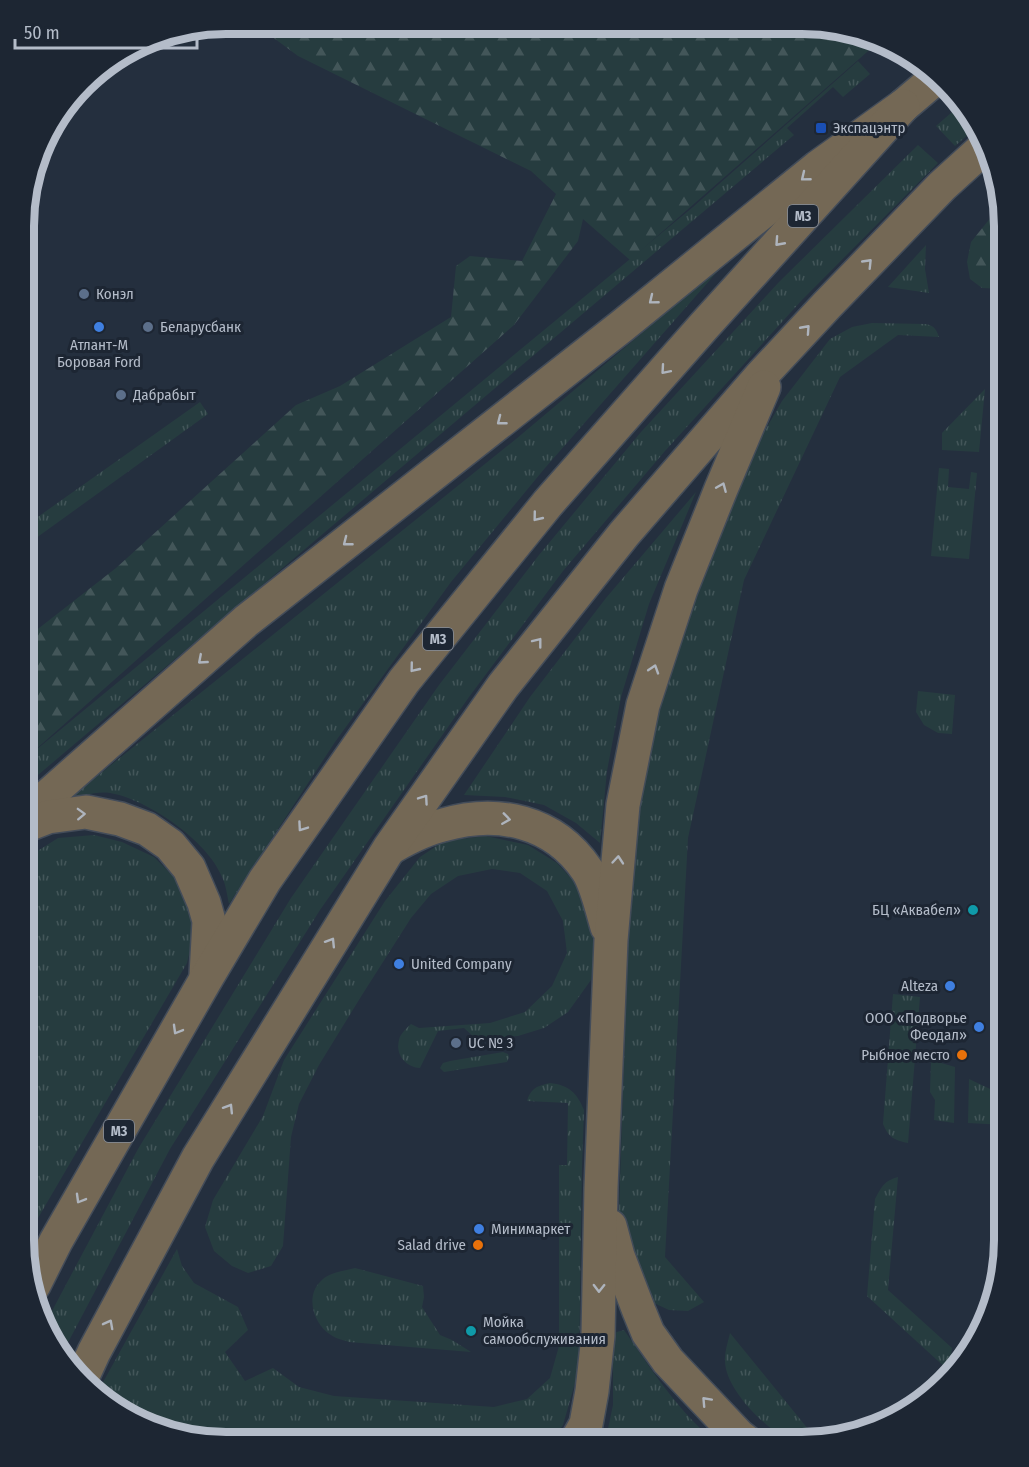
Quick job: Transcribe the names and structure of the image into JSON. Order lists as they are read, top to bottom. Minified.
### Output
{"streets":{"highway":["М3"]},"places":{"transit":["Экспацэнтр"],"other":["Конэл","Атлант-М Боровая Ford","Беларусбанк","Дабрабыт","БЦ «Аквабел»","United Company","Alteza","ООО «Подворье Феодал»","UC № 3","Рыбное место","Минимаркет","Salad drive","Мойка самообслуживания"]},"scale_bar":"50 m"}
